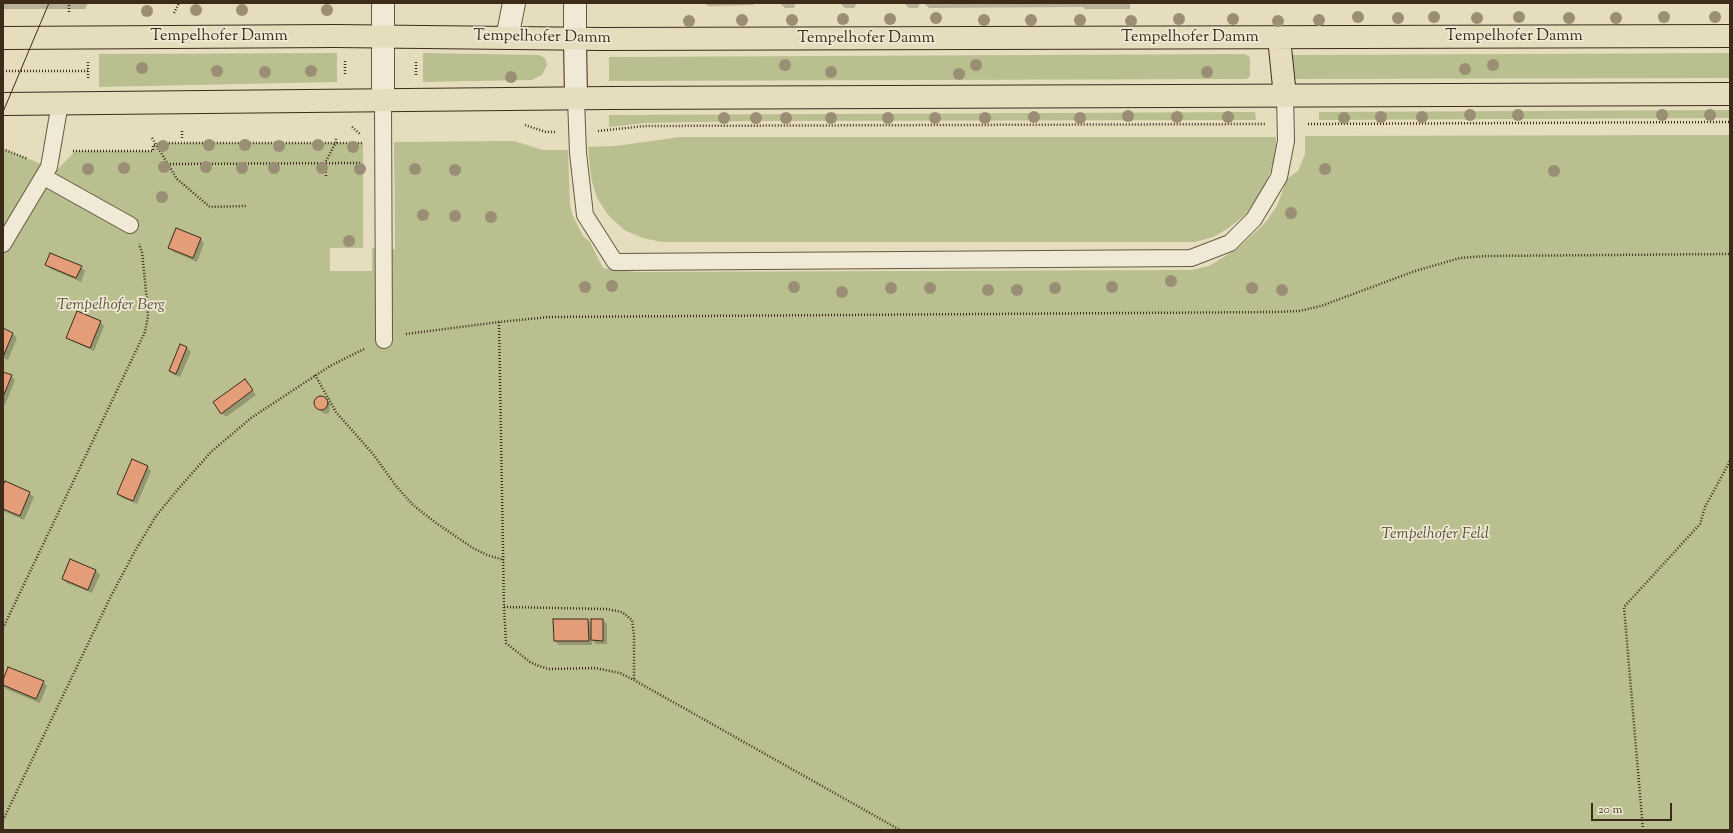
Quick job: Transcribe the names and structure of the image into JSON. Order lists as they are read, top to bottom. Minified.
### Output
{"streets":{"main road":["Tempelhofer Damm"]},"parks":["Tempelhofer Berg","Tempelhofer Feld"],"scale_bar":"20 m"}
